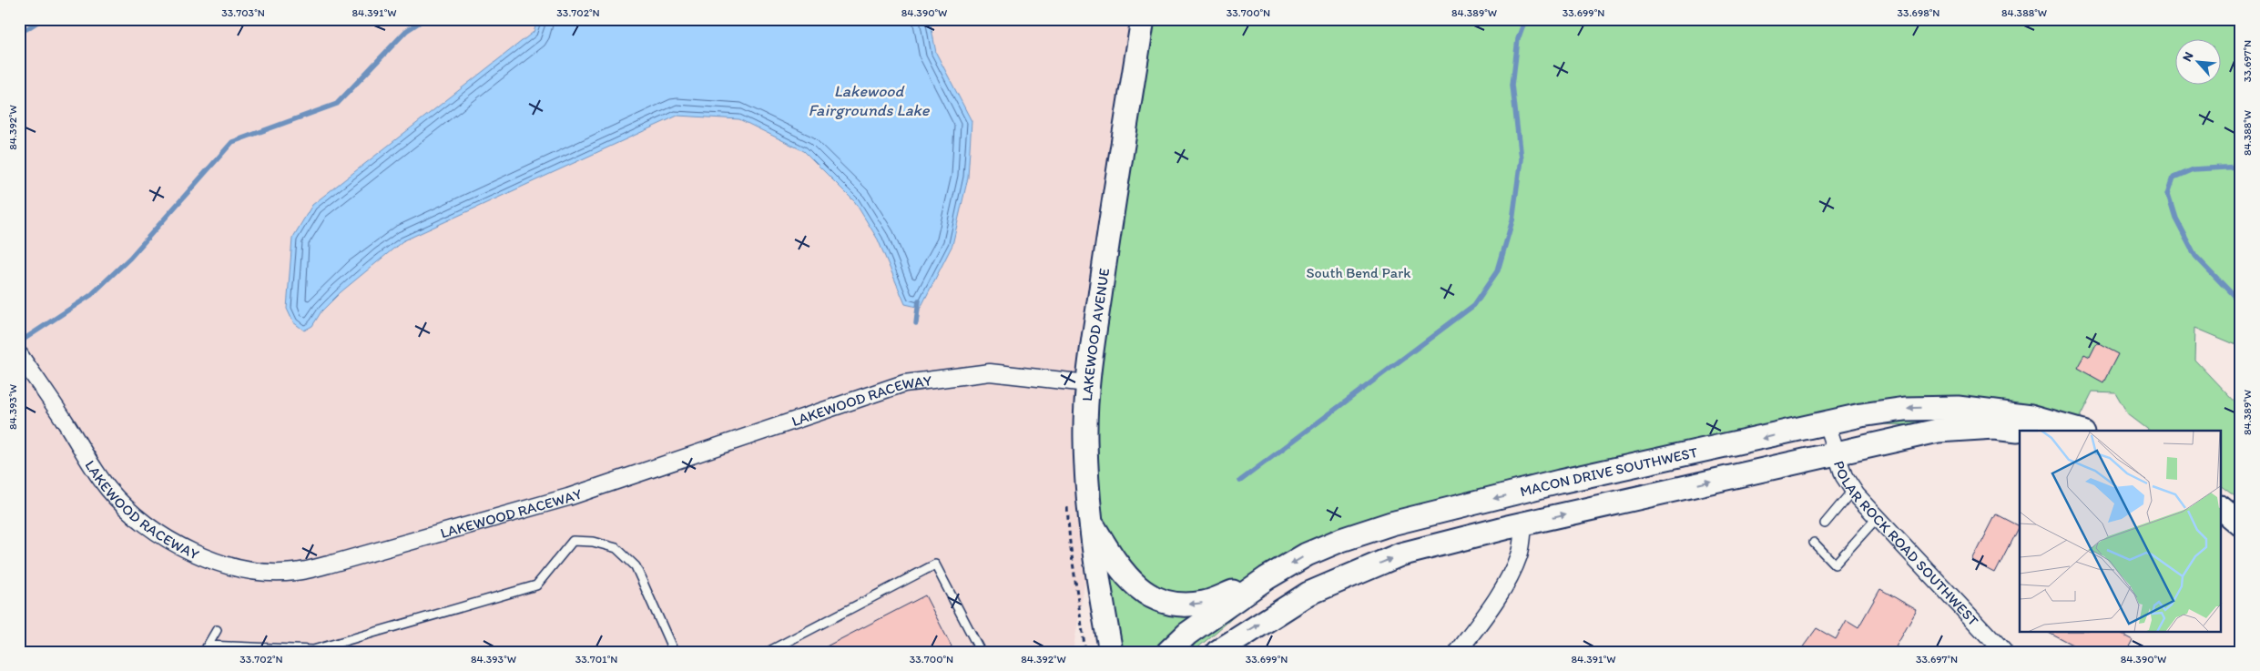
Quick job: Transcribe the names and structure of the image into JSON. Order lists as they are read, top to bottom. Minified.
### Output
{"streets":{"street":["LAKEWOOD AVENUE","LAKEWOOD RACEWAY","MACON DRIVE SOUTHWEST","POLAR ROCK ROAD SOUTHWEST"]},"crossings":[["LAKEWOOD AVENUE","LAKEWOOD RACEWAY"],["MACON DRIVE SOUTHWEST","POLAR ROCK ROAD SOUTHWEST"]],"water":["Lakewood Fairgrounds Lake"],"parks":["South Bend Park"],"north":"top left","coordinates":["33.703°N","84.391°W","33.702°N","84.390°W","33.700°N","84.389°W","33.699°N","33.698°N","84.388°W","33.697°N","84.392°W","84.393°W","33.701°N"]}
